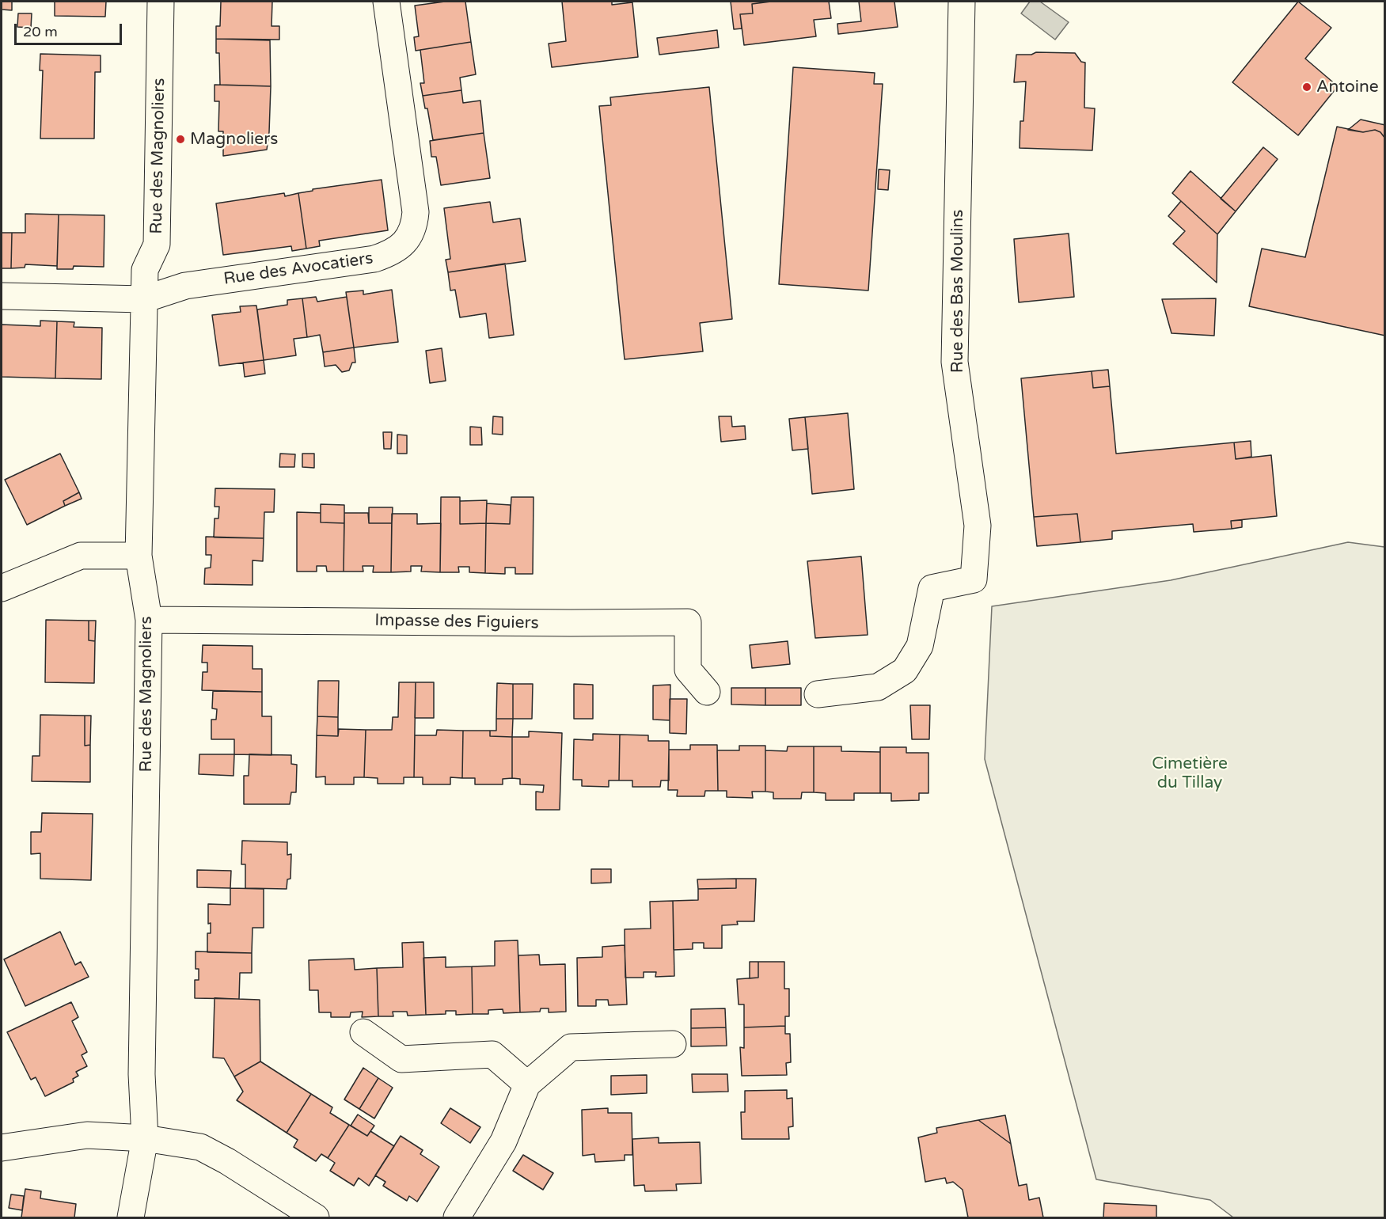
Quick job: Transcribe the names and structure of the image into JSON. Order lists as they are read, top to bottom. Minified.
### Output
{"streets":{"street":["Rue des Magnoliers","Rue des Avocatiers","Rue des Bas Moulins","Impasse des Figuiers"]},"crossings":[["Rue des Magnoliers","Rue des Avocatiers"],["Rue des Magnoliers","Impasse des Figuiers"]],"parks":["Cimetière du Tillay"],"places":["Antoine","Magnoliers"],"scale_bar":"20 m"}
